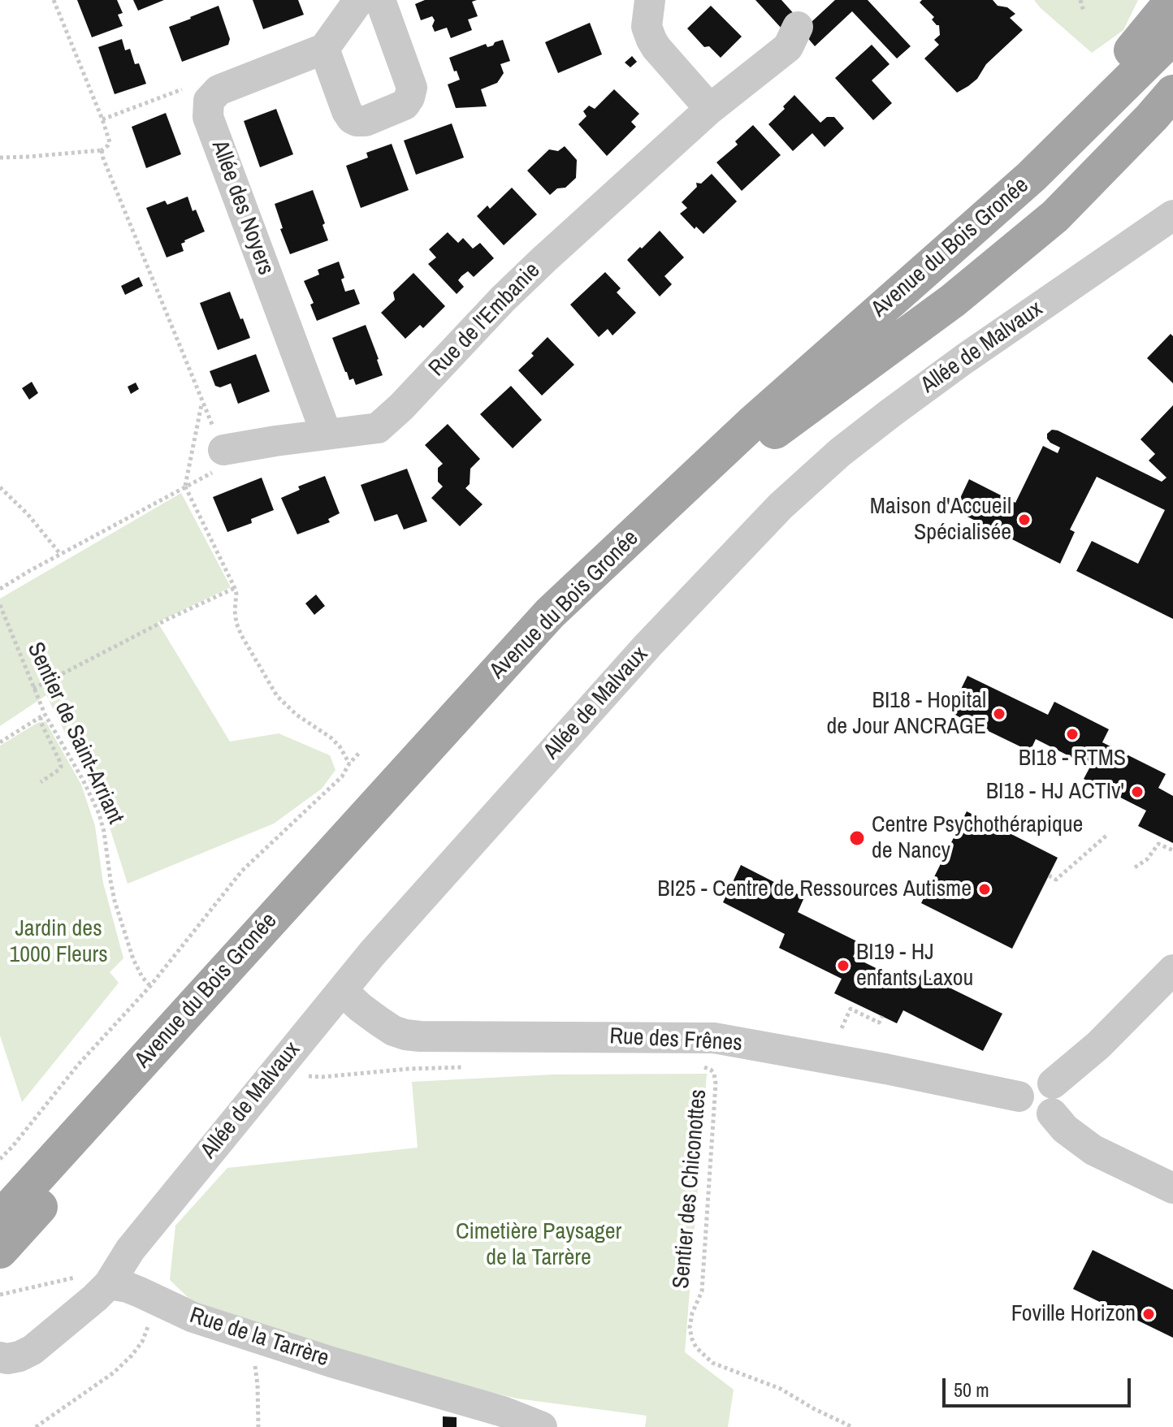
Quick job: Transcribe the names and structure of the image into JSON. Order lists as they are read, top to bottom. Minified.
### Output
{"streets":{"main road":["Avenue du Bois Gronée"],"street":["Allée des Noyers","Rue de l'Embanie","Allée de Malvaux","Rue des Frênes","Rue de la Tarrère"],"path":["Sentier de Saint-Arriant","Sentier des Chiconottes"]},"crossings":[["Allée des Noyers","Rue de l'Embanie"],["Allée de Malvaux","Rue des Frênes"],["Allée de Malvaux","Rue de la Tarrère"]],"parks":["Jardin des 1000 Fleurs","Cimetière Paysager de la Tarrère"],"places":["Maison d'Accueil Spécialisée","BI18 - Hopital de Jour ANCRAGE","BI18 - RTMS","BI18 - HJ ACTIv'","Centre Psychothérapique de Nancy","BI25 - Centre de Ressources Autisme","BI19 - HJ enfants Laxou","Foville Horizon"],"scale_bar":"50 m"}
